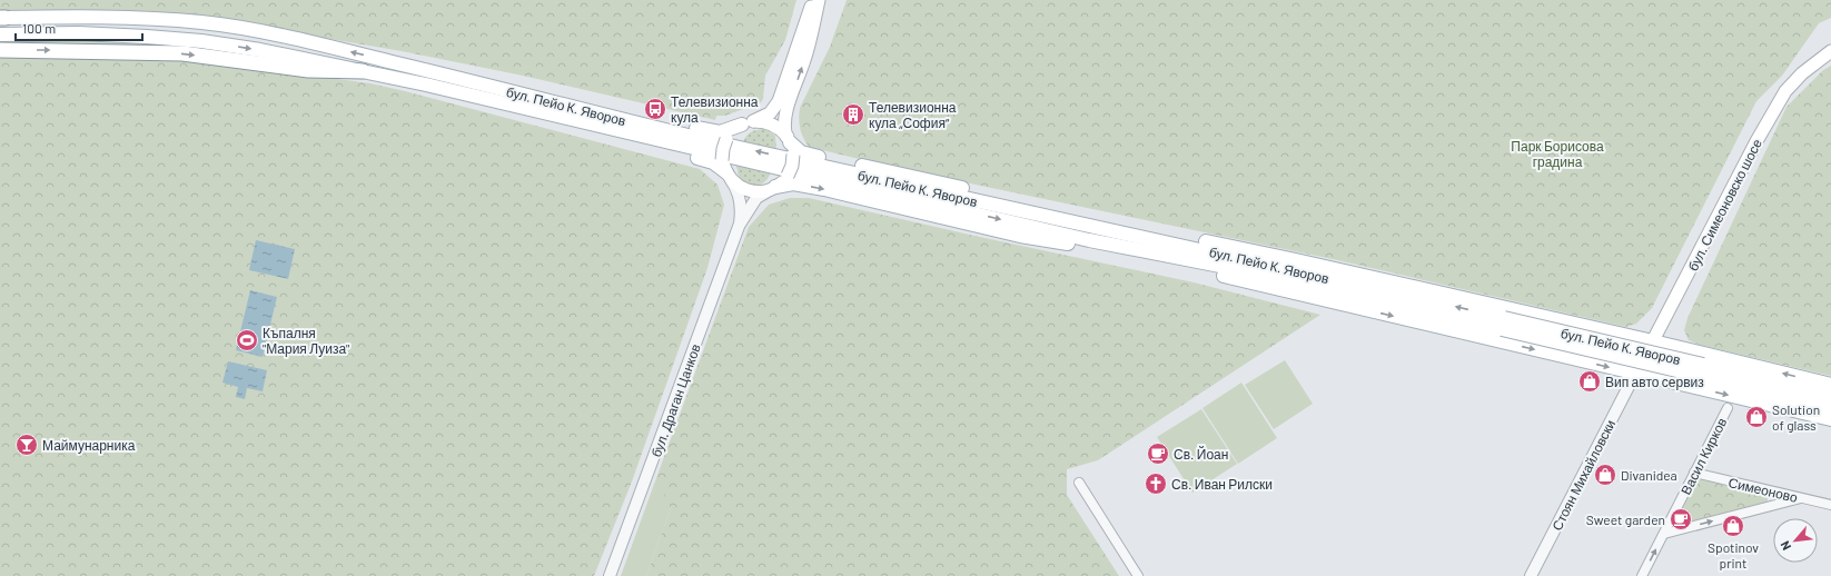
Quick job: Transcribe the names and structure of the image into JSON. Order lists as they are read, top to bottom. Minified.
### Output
{"streets":{"main road":["бул. Пейо К. Яворов","бул. Симеоновско шосе"],"street":["бул. Драган Цанков","Васил Кирков","Стоян Михайловски","Симеоново"]},"crossings":[["бул. Симеоновско шосе","Стоян Михайловски"],["Васил Кирков","Симеоново"]],"parks":["Парк Борисова градина"],"places":{"bus stop":["Телевизионна кула"],"building":["Телевизионна кула „София“"],"sports":["Къпалня \"Мария Луиза\""],"shop":["Вип авто сервиз","Solution of glass","Divanidea","Spotinov print"],"bar":["Маймунарника"],"cafe":["Св. Йоан","Sweet garden"],"church":["Св. Иван Рилски"]},"scale_bar":"100 m","north":"bottom left"}
